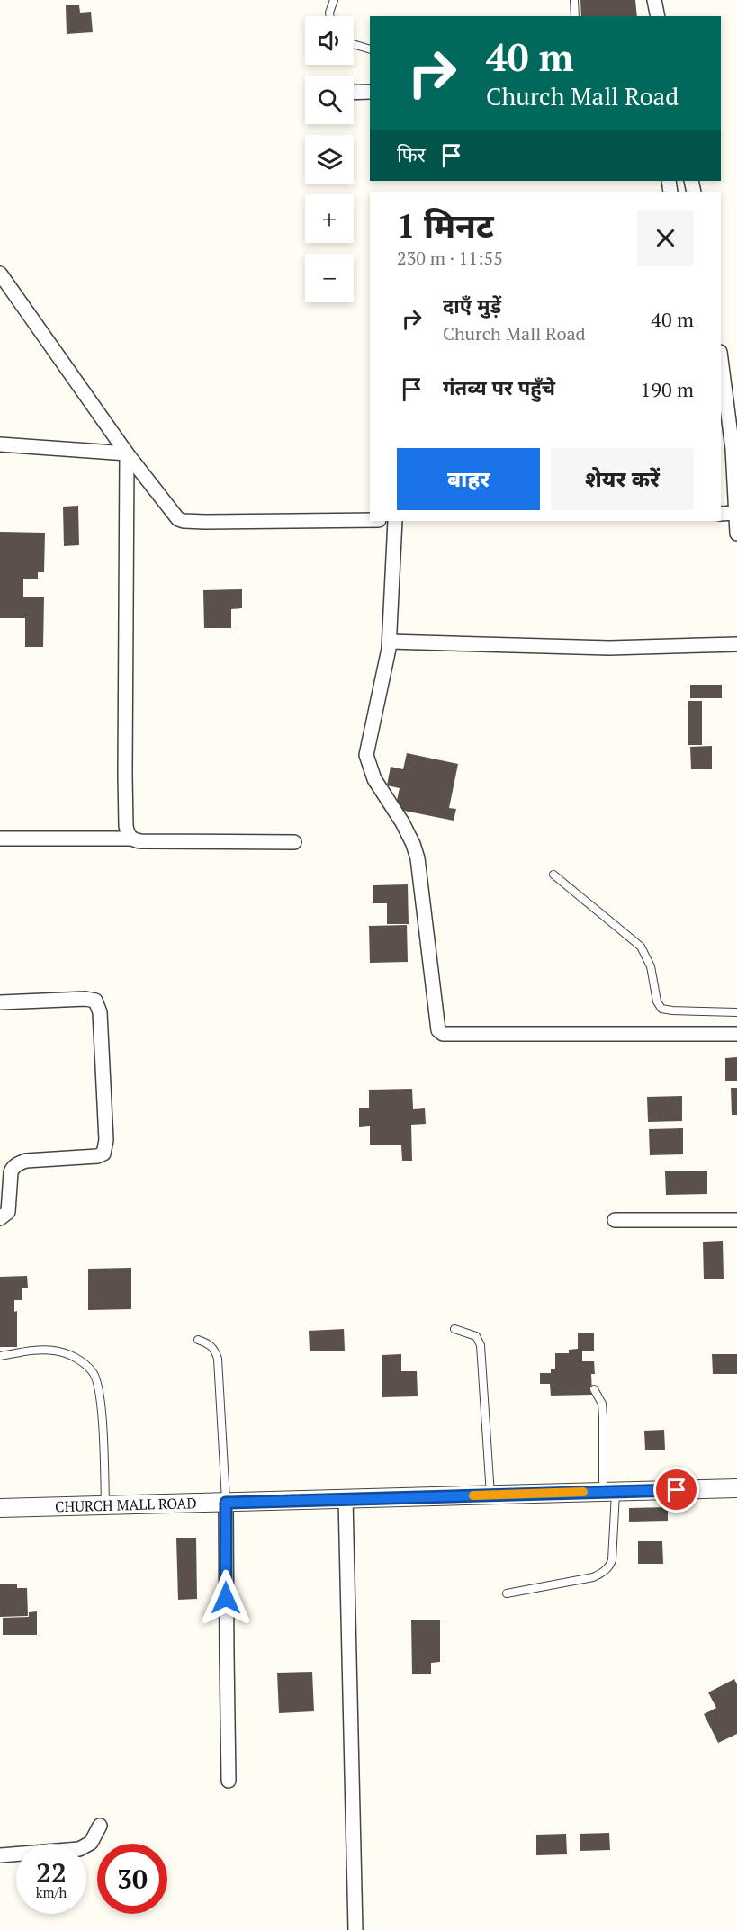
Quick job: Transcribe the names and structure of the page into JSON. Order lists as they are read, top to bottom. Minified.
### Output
{"streets":{"street":["CHURCH MALL ROAD"]},"page":{"map_buttons":["+","−"],"turn":["40 m","Church Mall Road"],"then":"फिर","heading":["1 मिनट","230 m · 11:55"],"list":[{"name":"दाएँ मुड़ें","note":"Church Mall Road","value":"40 m"},{"name":"गंतव्य पर पहुँचे","value":"190 m"}],"buttons":["बाहर","शेयर करें"],"speed":"22 km/h","limit":"30"}}
